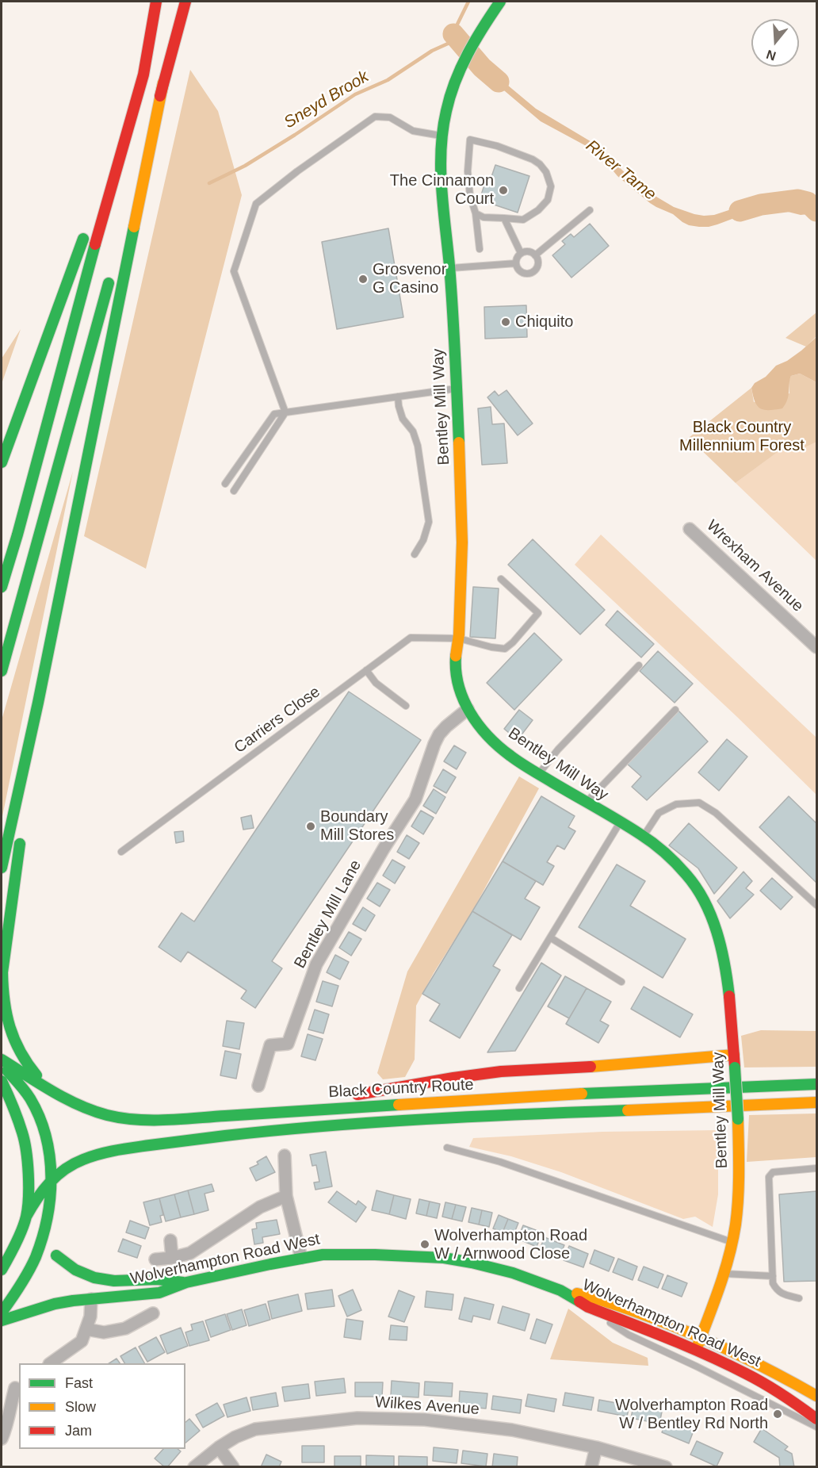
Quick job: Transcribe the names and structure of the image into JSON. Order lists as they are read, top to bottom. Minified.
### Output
{"streets":{"main road":["Bentley Mill Way","Black Country Route","Wolverhampton Road West"],"street":["Wrexham Avenue","Bentley Mill Lane","Wilkes Avenue"],"lane":["Carriers Close"]},"crossings":[["Bentley Mill Way","Carriers Close"],["Bentley Mill Way","Bentley Mill Lane"],["Bentley Mill Way","Wolverhampton Road West"]],"water":["Sneyd Brook","River Tame"],"parks":["Black Country Millennium Forest"],"places":["The Cinnamon Court","Grosvenor G Casino","Chiquito","Boundary Mill Stores","Wolverhampton Road W / Arnwood Close","Wolverhampton Road W / Bentley Rd North"],"legend":["Fast","Slow","Jam"],"north":"bottom"}
